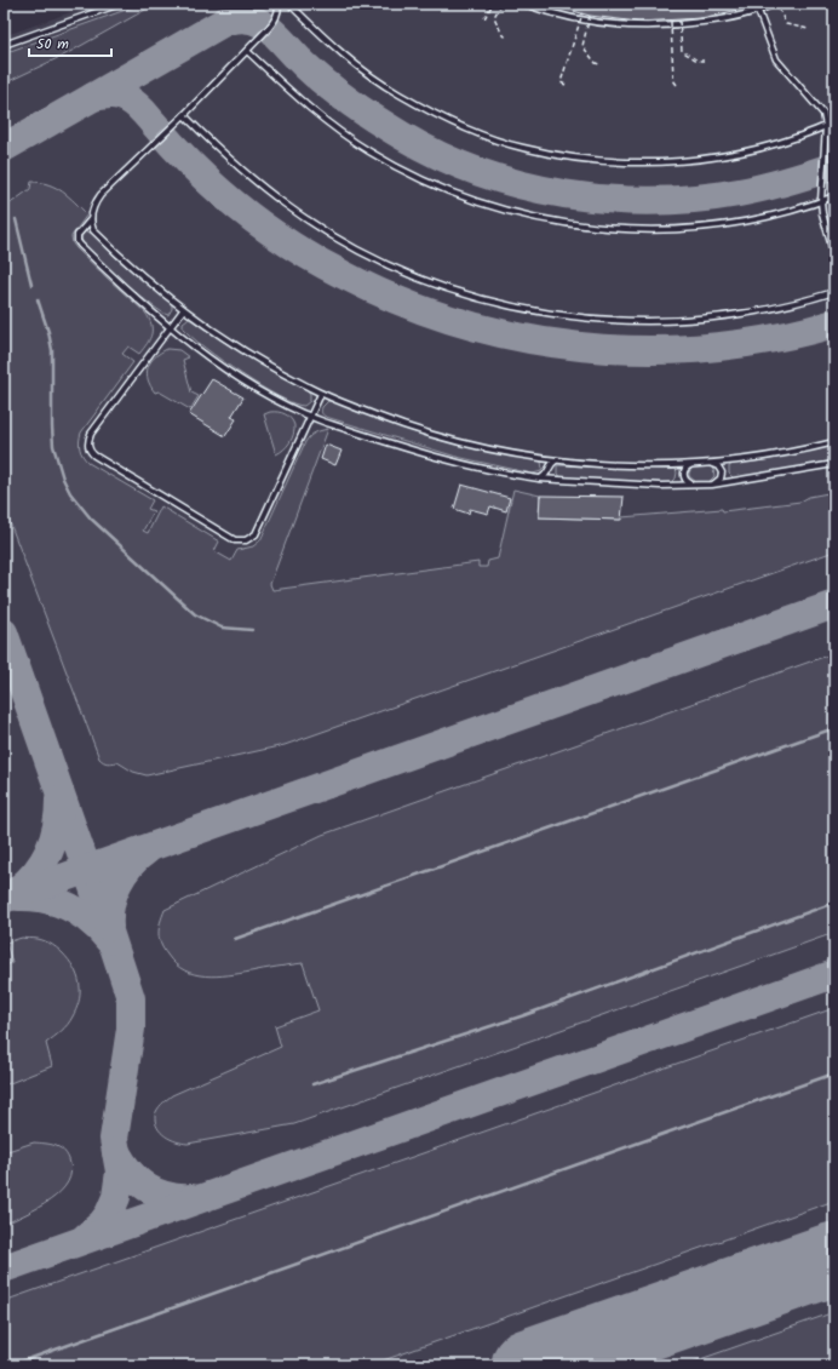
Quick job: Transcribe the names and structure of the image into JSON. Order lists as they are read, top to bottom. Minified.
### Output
{"scale_bar":"50 m"}
